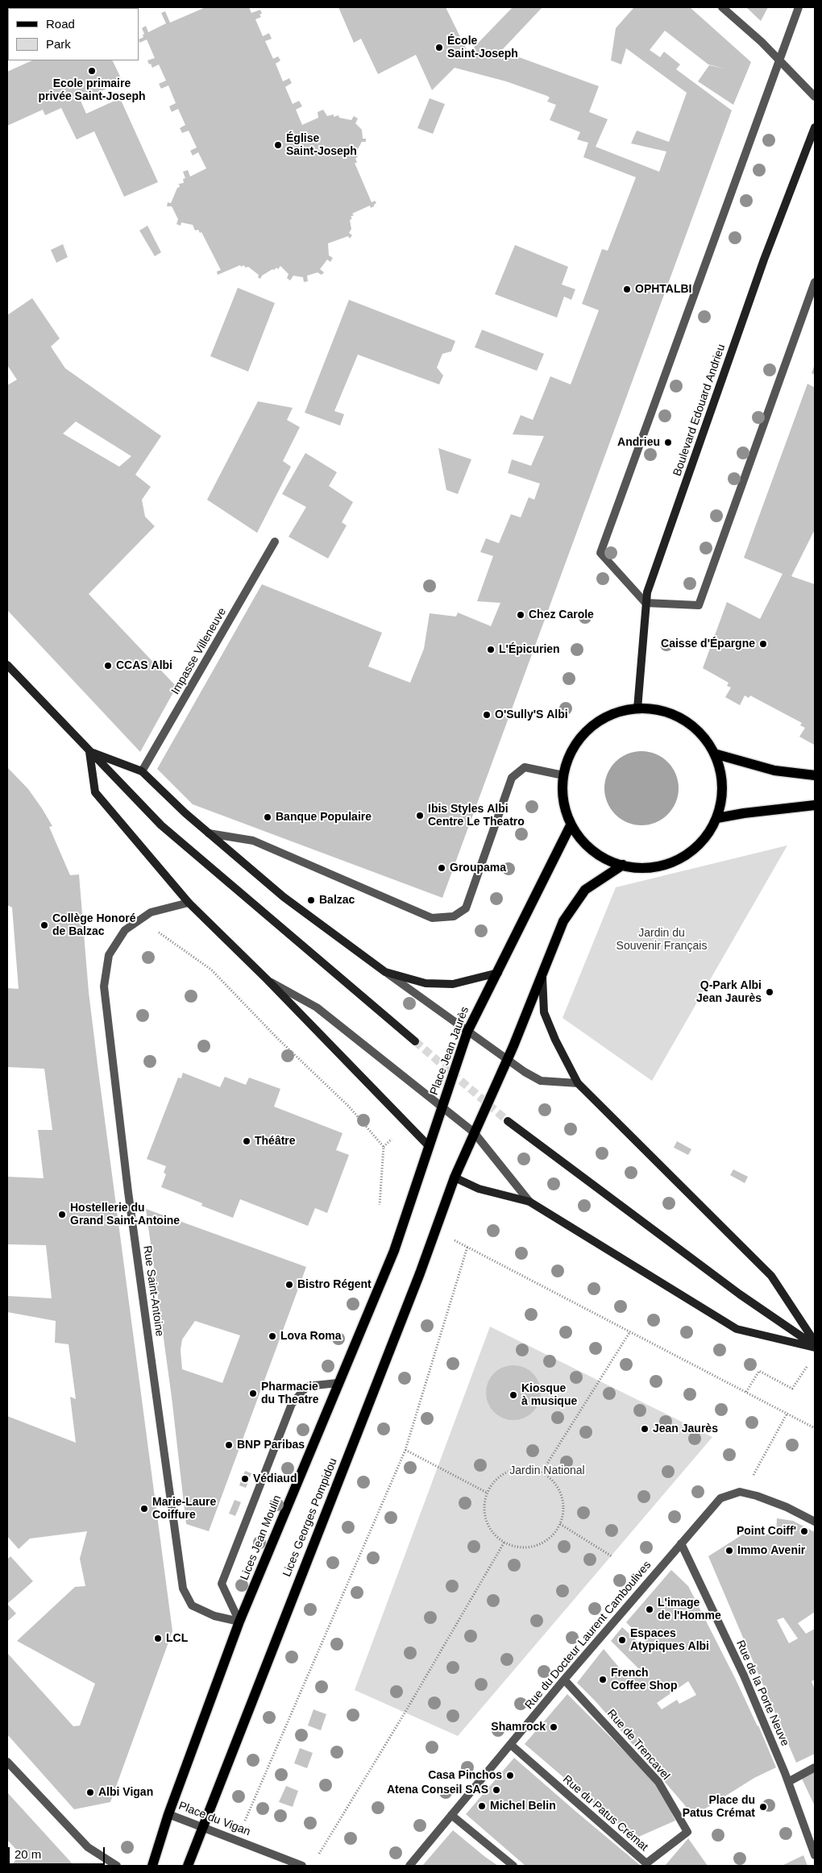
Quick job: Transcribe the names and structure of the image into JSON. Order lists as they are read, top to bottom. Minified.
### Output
{"streets":{"main road":["Boulevard Edouard Andrieu","Place Jean Jaurès","Lices Georges Pompidou","Lices Jean Moulin","Place du Vigan"],"street":["Impasse Villeneuve","Rue Saint-Antoine","Rue du Docteur Laurent Camboulives","Rue de la Porte Neuve","Rue de Trencavel","Rue du Patus Crémat"]},"crossings":[["Place Jean Jaurès","Lices Jean Moulin"],["Rue Saint-Antoine","Lices Jean Moulin"],["Lices Georges Pompidou","Place du Vigan"],["Lices Jean Moulin","Place du Vigan"],["Rue du Docteur Laurent Camboulives","Rue de la Porte Neuve"],["Rue du Docteur Laurent Camboulives","Rue de Trencavel"],["Rue du Docteur Laurent Camboulives","Rue du Patus Crémat"],["Rue de Trencavel","Rue du Patus Crémat"]],"parks":["Jardin du Souvenir Français","Jardin National"],"places":["École Saint-Joseph","Ecole primaire privée Saint-Joseph","Église Saint-Joseph","OPHTALBI","Andrieu","Chez Carole","Caisse d'Épargne","L'Épicurien","CCAS Albi","O'Sully'S Albi","Ibis Styles Albi Centre Le Theatro","Banque Populaire","Groupama","Balzac","Collège Honoré de Balzac","Q-Park Albi Jean Jaurès","Théâtre","Hostellerie du Grand Saint-Antoine","Bistro Régent","Lova Roma","Pharmacie du Theatre","Kiosque à musique","Jean Jaurès","BNP Paribas","Védiaud","Marie-Laure Coiffure","Point Coiff'","Immo Avenir","L'image de l'Homme","LCL","Espaces Atypiques Albi","French Coffee Shop","Shamrock","Casa Pinchos","Atena Conseil SAS","Albi Vigan","Michel Belin","Place du Patus Crémat"],"legend":["Road","Park"],"scale_bar":"20 m"}
